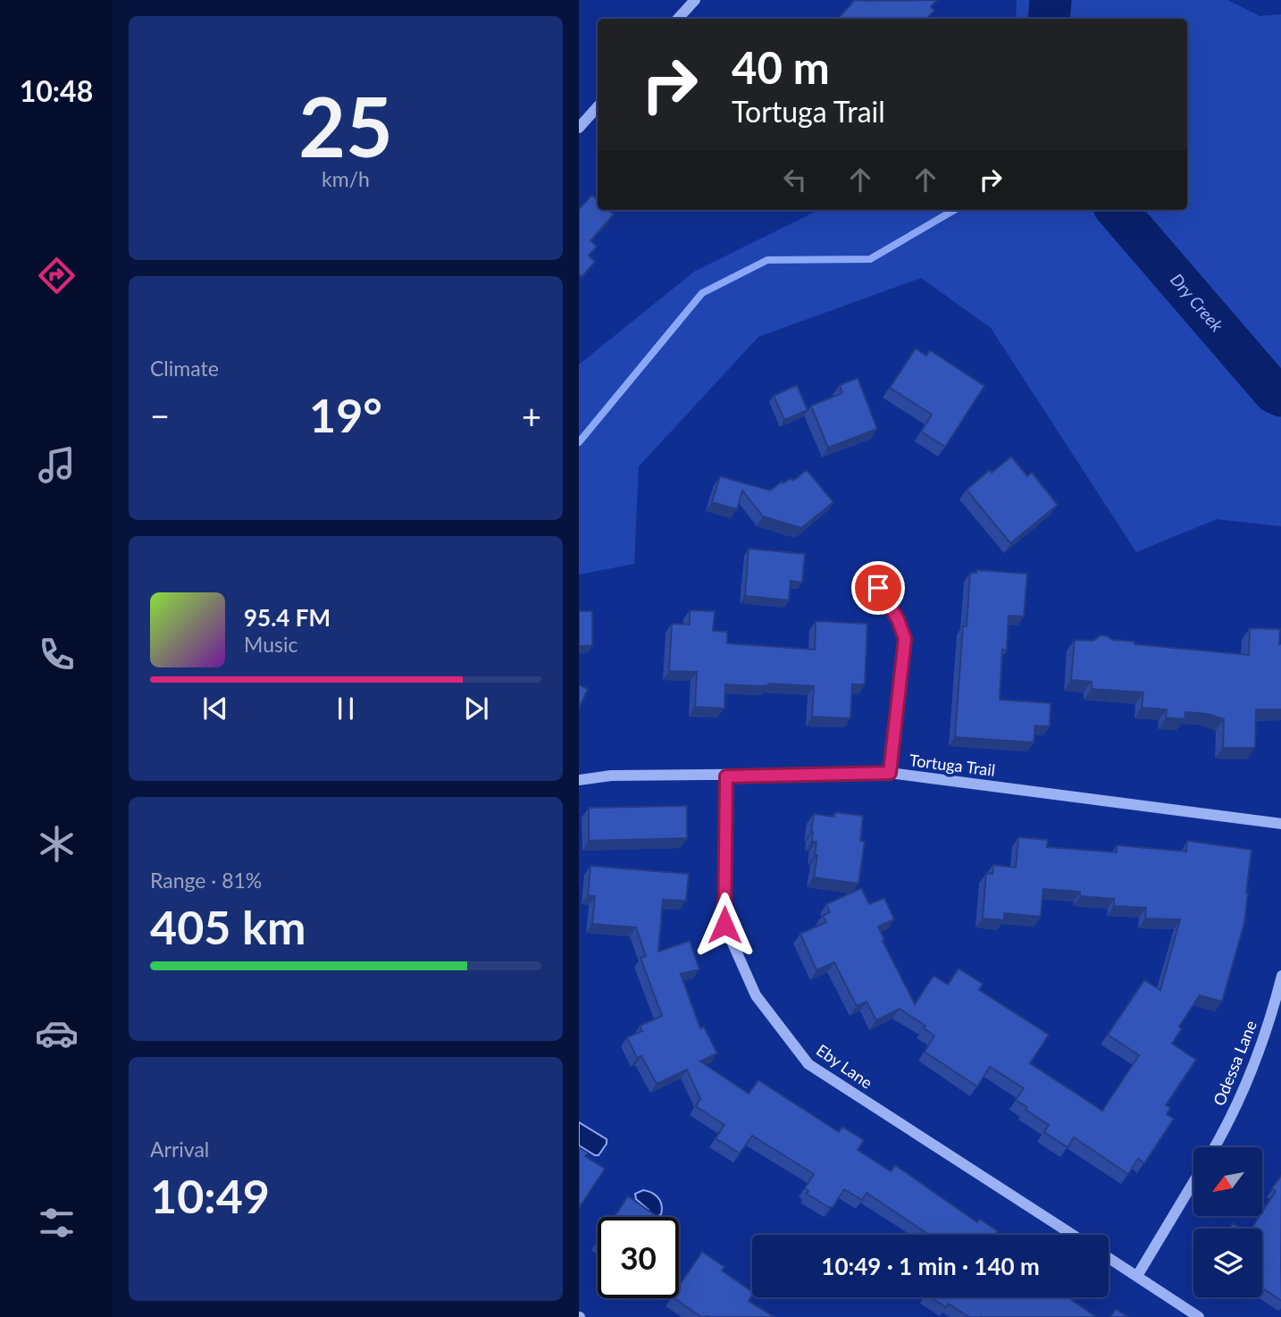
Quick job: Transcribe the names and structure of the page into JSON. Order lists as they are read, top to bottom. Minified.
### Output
{"streets":{"street":["Tortuga Trail","Odessa Lane","Eby Lane"]},"crossings":[["Tortuga Trail","Eby Lane"]],"water":["Dry Creek"],"north":"bottom left","page":{"tabs":"10:48","tile":[["25","km/h"],"Climate",["Range · 81%","405 km"],["Arrival","10:49"]],"turn":["40 m","Tortuga Trail"],"heat":["−","19°","+"],"song":["95.4 FM","Music"],"limit":"30","trip":"10:49 · 1 min · 140 m"}}
